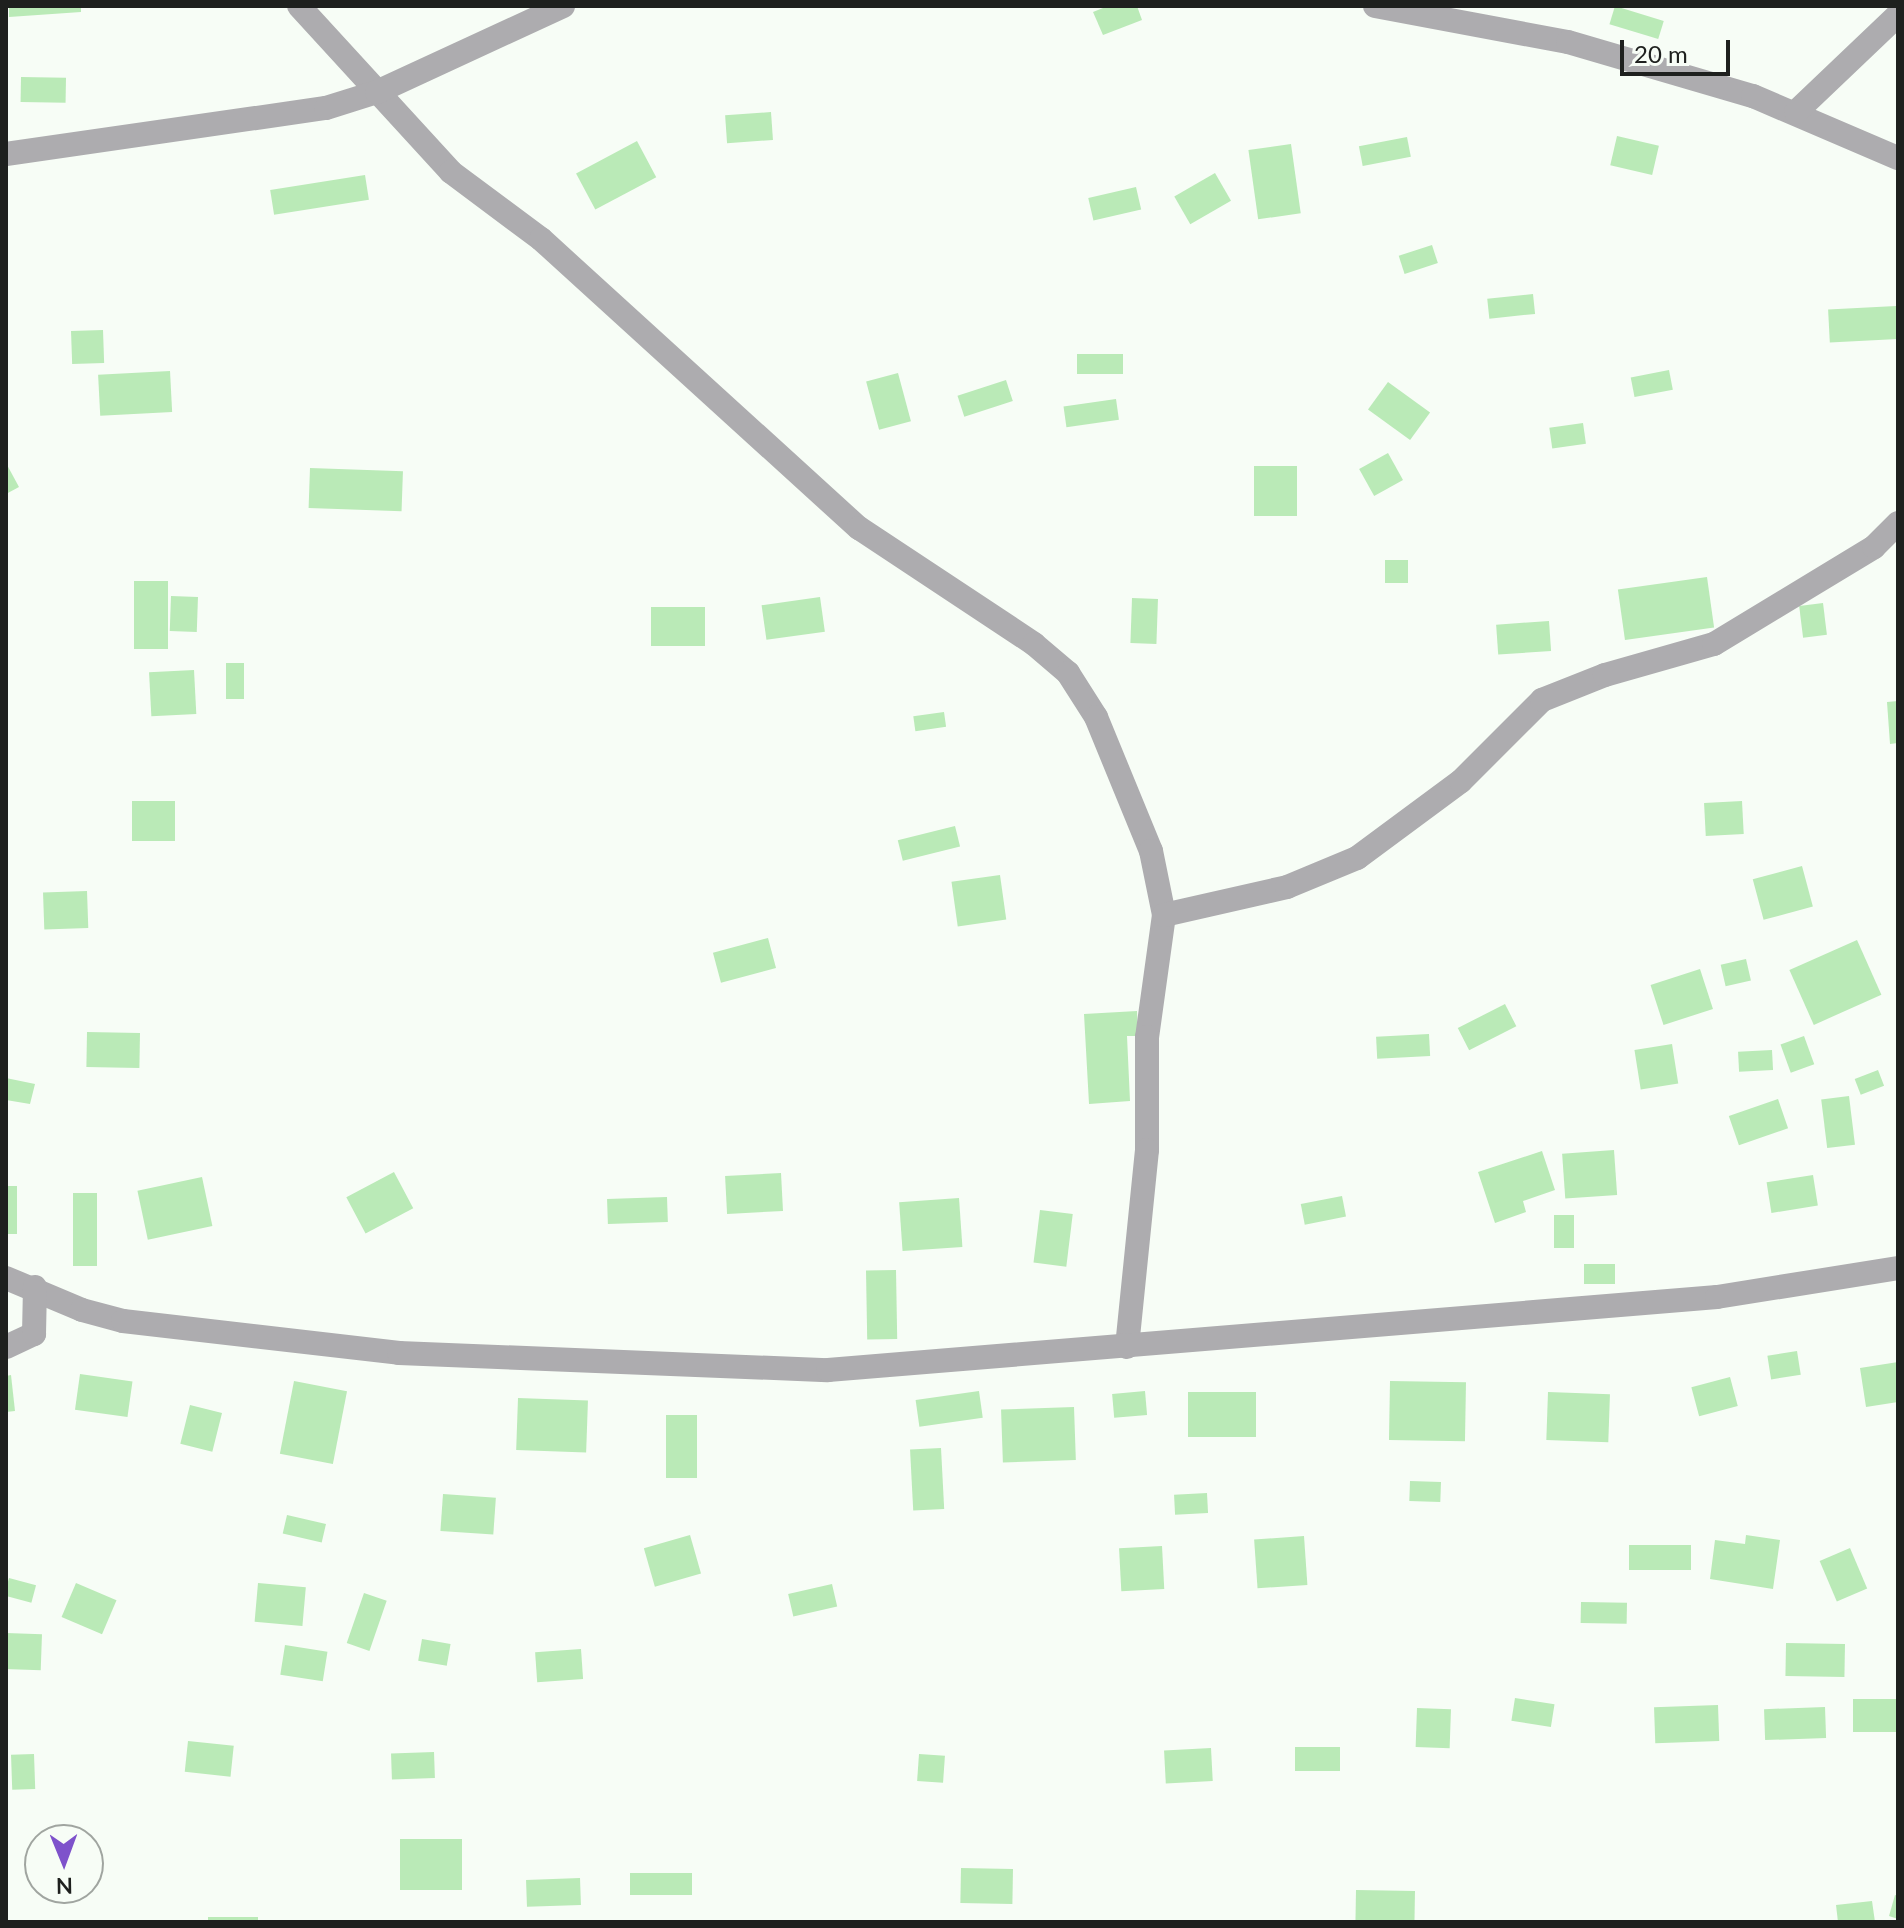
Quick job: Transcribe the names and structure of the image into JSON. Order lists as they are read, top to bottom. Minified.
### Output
{"scale_bar":"20 m","north":"bottom"}
